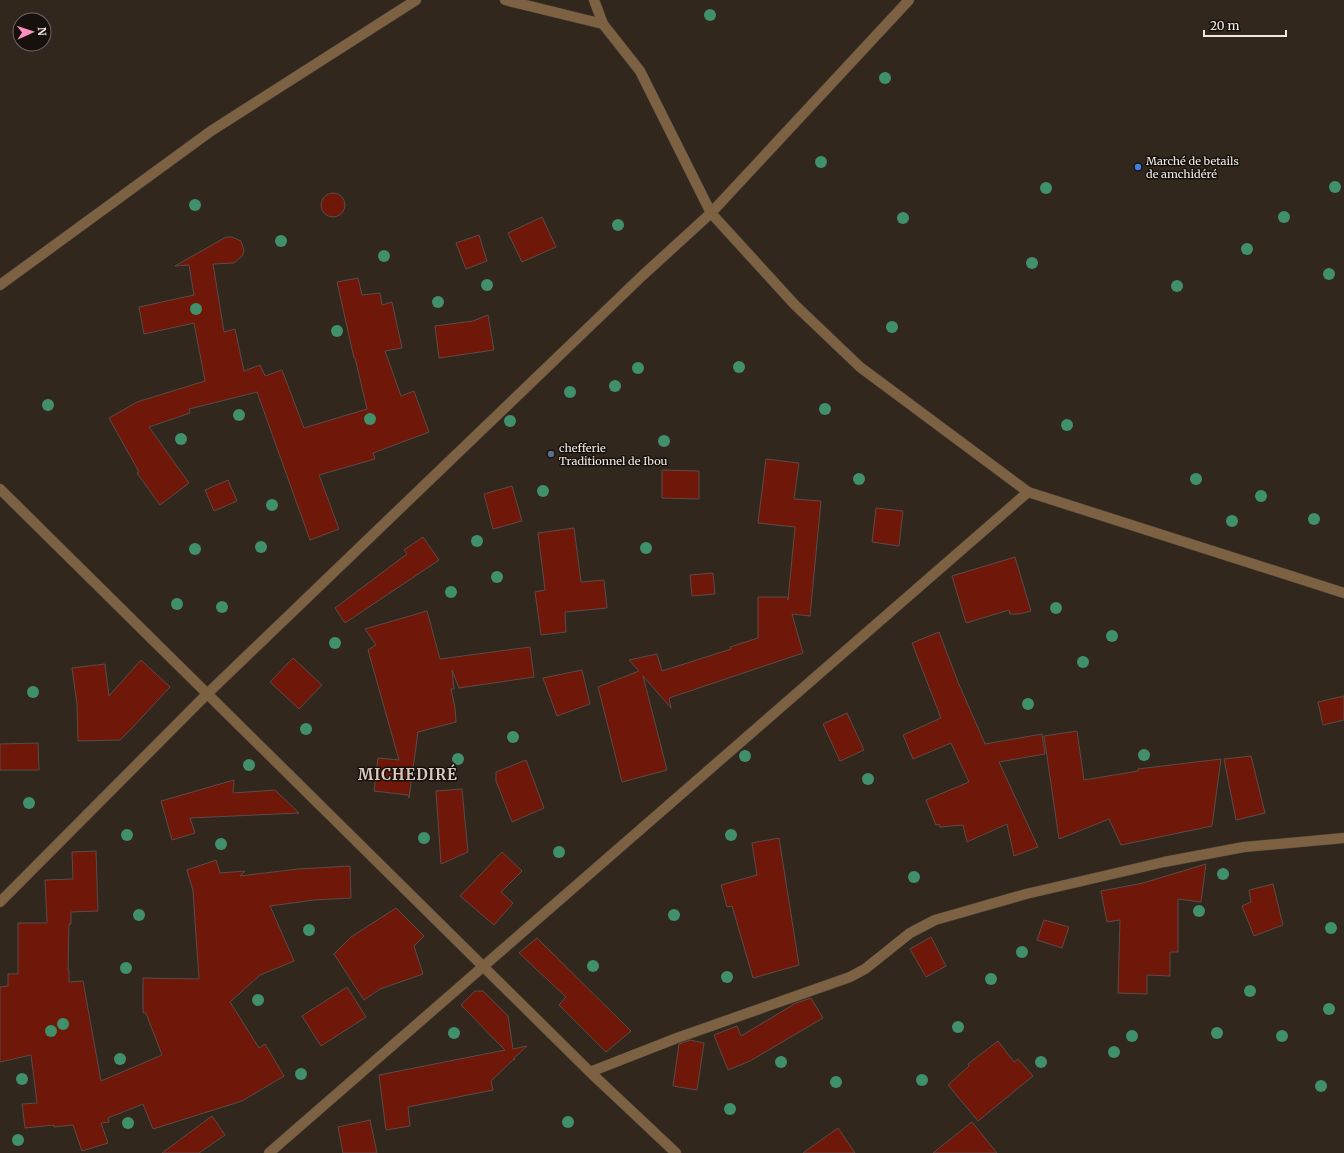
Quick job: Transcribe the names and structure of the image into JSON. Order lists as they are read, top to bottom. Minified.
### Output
{"districts":["MICHEDIRÉ"],"places":["Marché de betails de amchidéré","chefferie Traditionnel de Ibou"],"scale_bar":"20 m","north":"right"}
